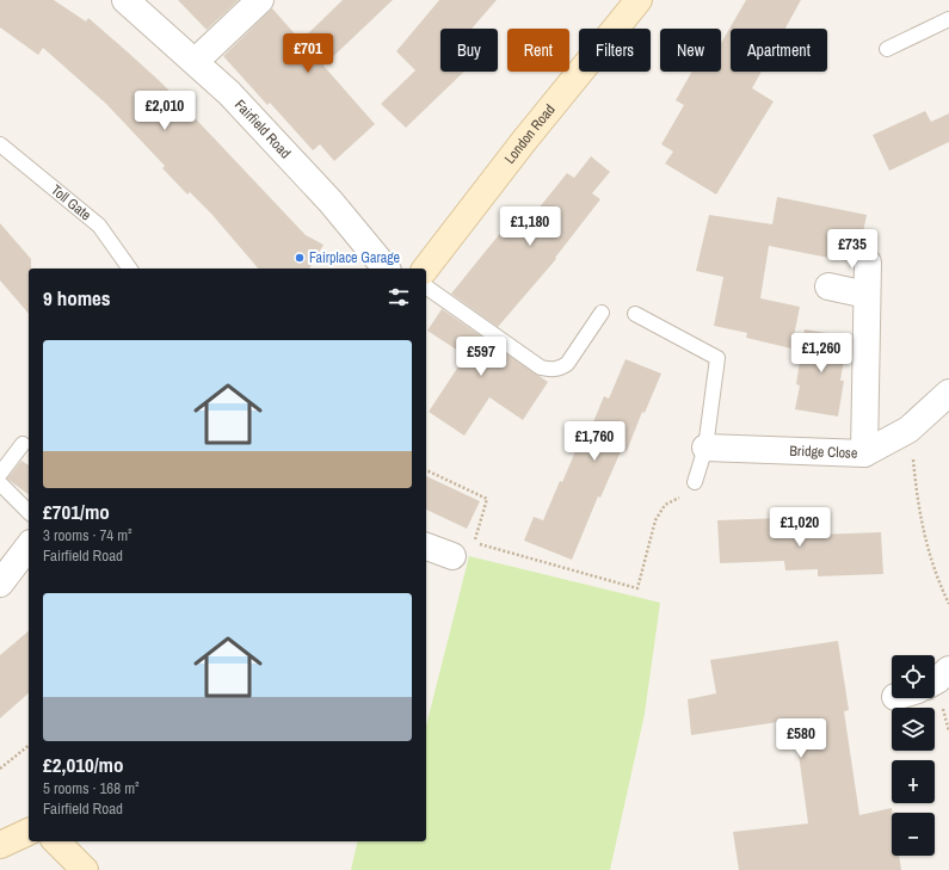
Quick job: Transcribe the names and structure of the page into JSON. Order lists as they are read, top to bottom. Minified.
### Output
{"streets":{"main road":["London Road"],"street":["Fairfield Road","Bridge Close"],"lane":["Toll Gate"]},"places":["Fairplace Garage"],"page":{"chip":["Buy","Rent","Filters","New","Apartment"],"price":["£701","£2,010","£1,180","£735","£1,260","£597","£1,760","£1,020","£580"],"heading":"9 homes","list":[{"name":"£701/mo","note":"3 rooms · 74 m² · Fairfield Road"},{"name":"£2,010/mo","note":"5 rooms · 168 m² · Fairfield Road"}],"map_buttons":["+","−"]}}
